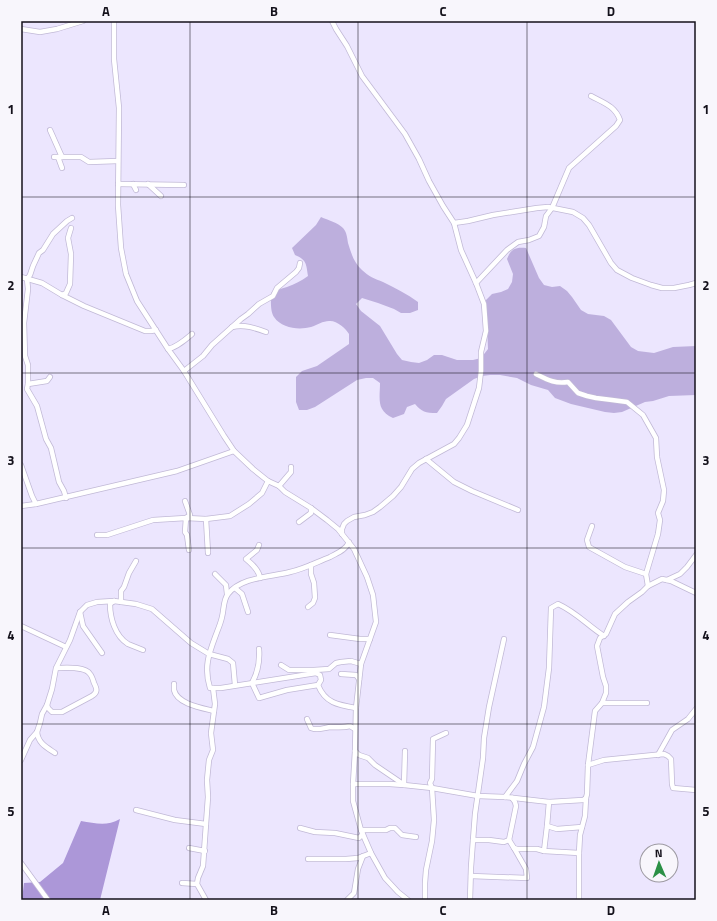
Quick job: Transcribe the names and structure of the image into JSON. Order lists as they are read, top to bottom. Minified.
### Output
{"north":"top","grid":{"columns":["A","B","C","D"],"rows":["1","2","3","4","5"]}}
